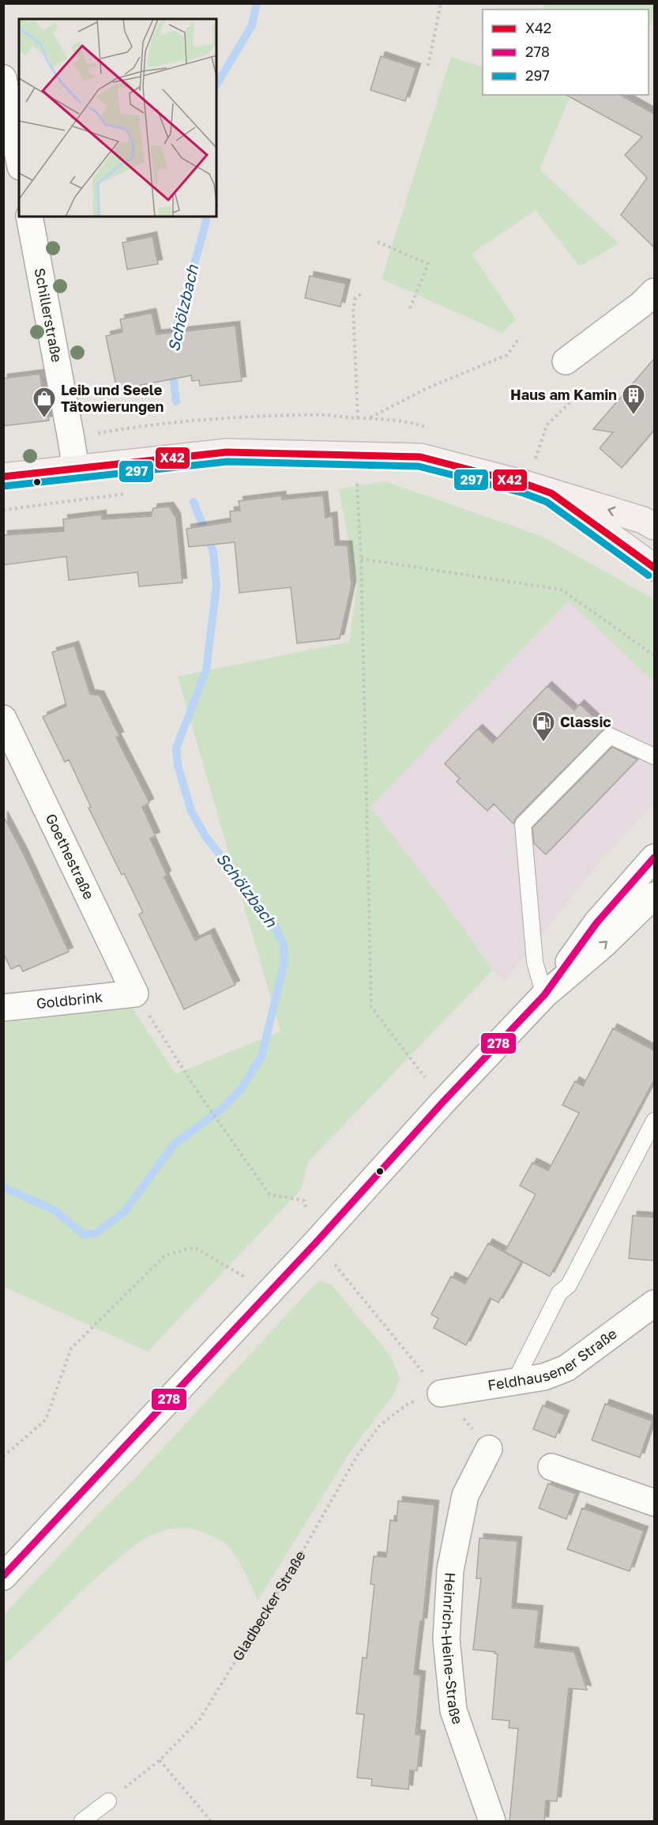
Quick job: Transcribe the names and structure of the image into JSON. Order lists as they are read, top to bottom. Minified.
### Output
{"streets":{"street":["Schillerstraße","Goethestraße","Goldbrink","Feldhausener Straße","Heinrich-Heine-Straße"],"path":["Gladbecker Straße"]},"crossings":[["Goethestraße","Goldbrink"],["Feldhausener Straße","Gladbecker Straße"]],"water":["Schölzbach"],"places":{"building":["Haus am Kamin"],"shop":["Leib und Seele Tätowierungen"],"fuel station":["Classic"]},"lines":["transit line X42","transit line 297","transit line 278"],"legend":["X42","278","297"]}
